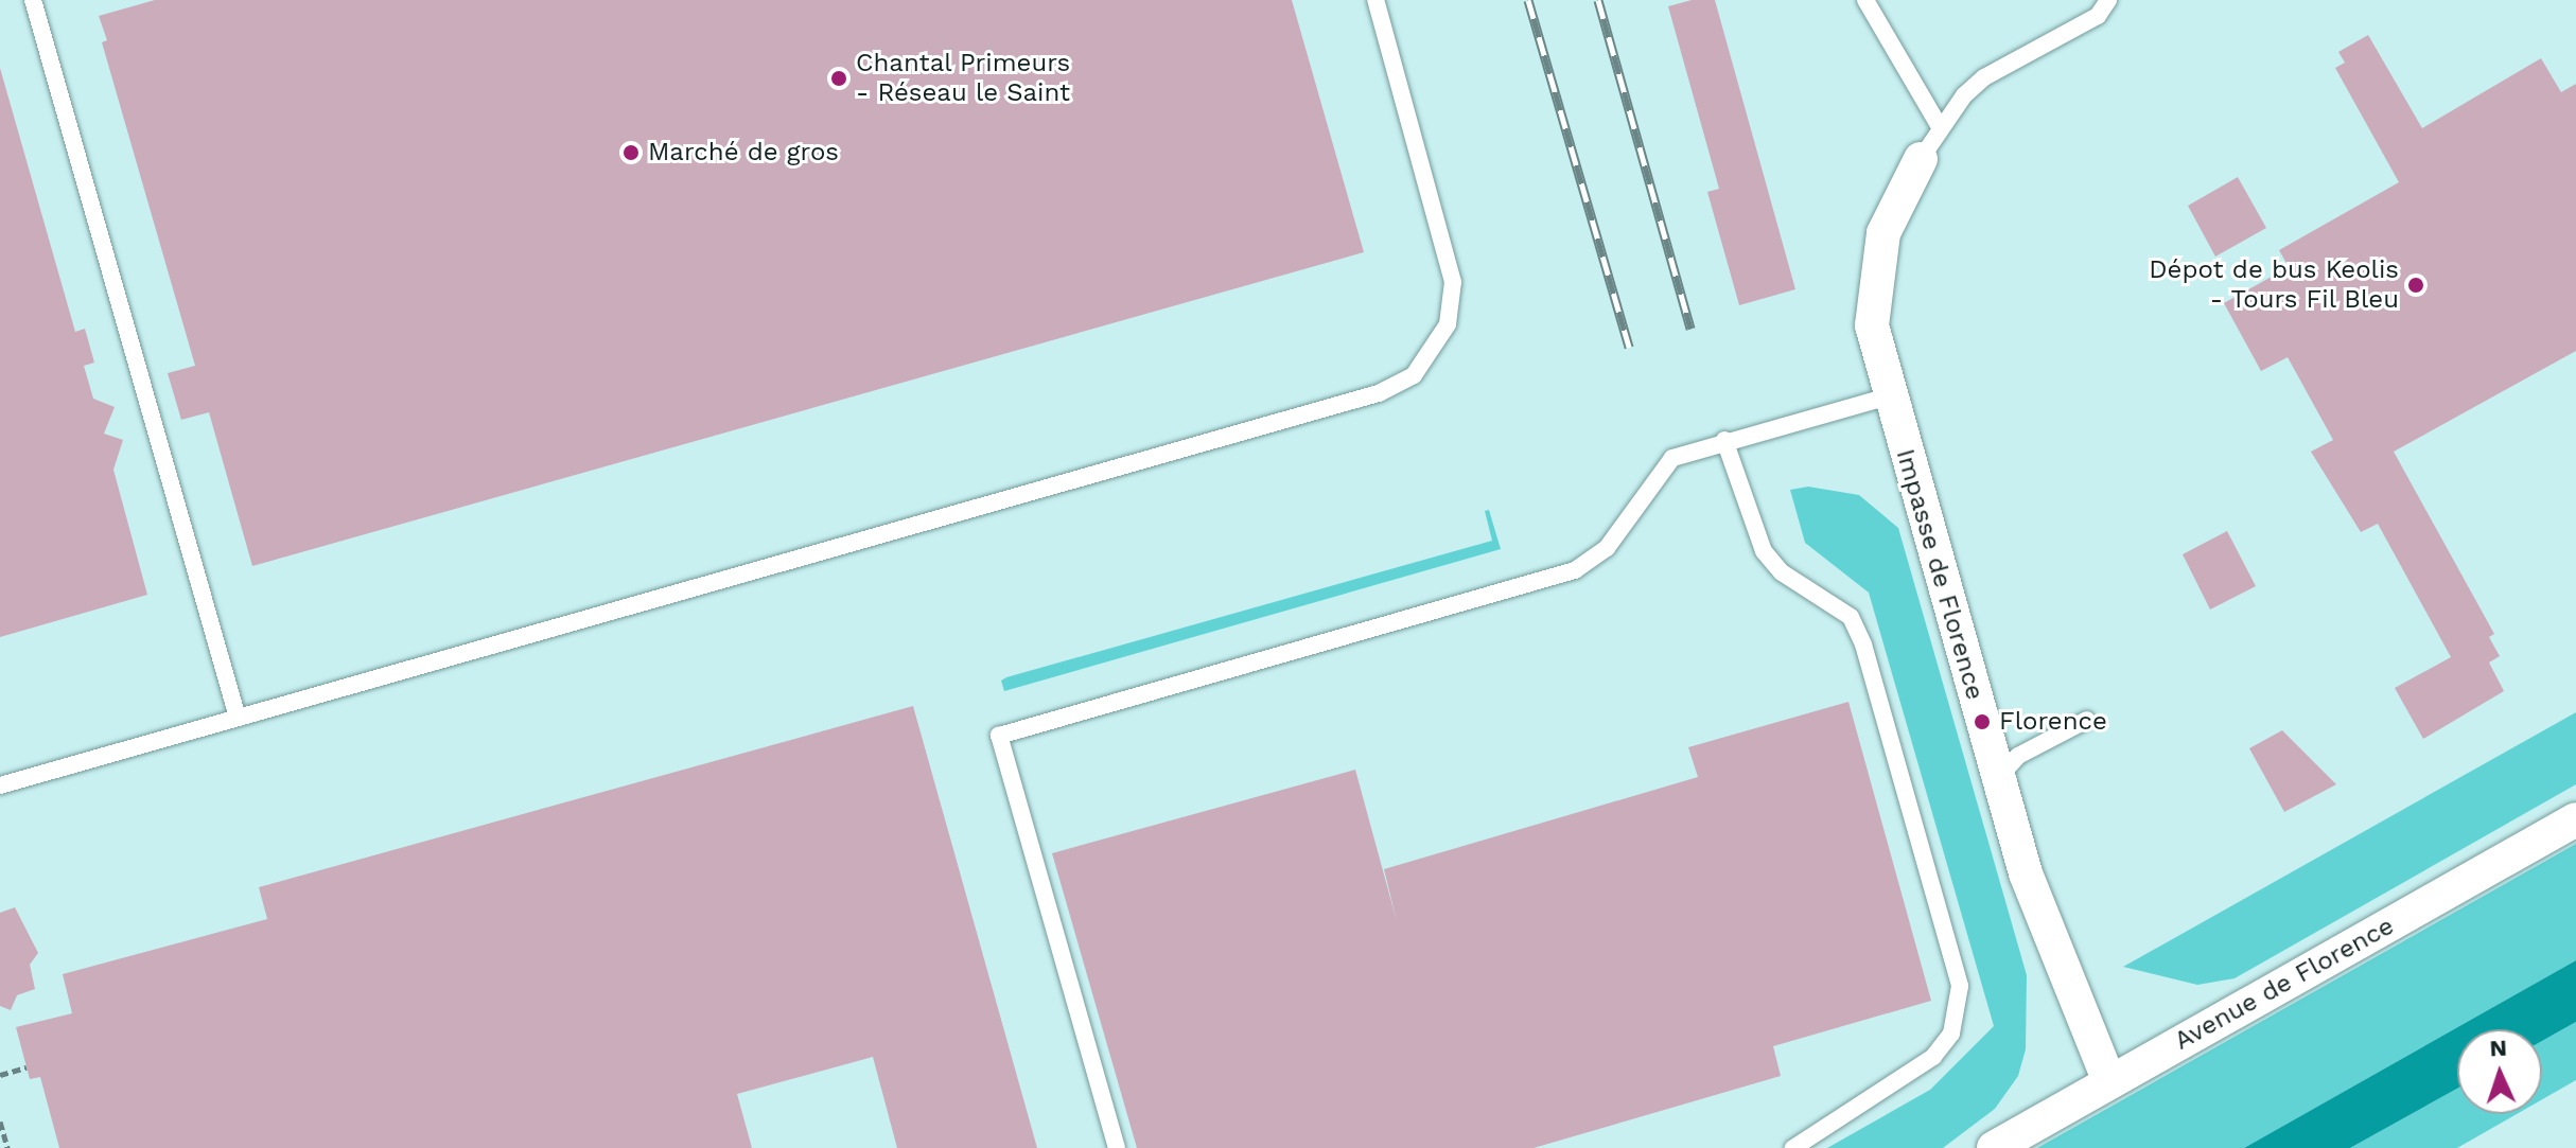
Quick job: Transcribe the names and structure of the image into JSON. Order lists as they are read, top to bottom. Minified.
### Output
{"streets":{"street":["Impasse de Florence","Avenue de Florence"]},"crossings":[["Impasse de Florence","Avenue de Florence"]],"places":["Chantal Primeurs - Réseau le Saint","Marché de gros","Dépot de bus Keolis - Tours Fil Bleu","Florence"],"north":"top"}
